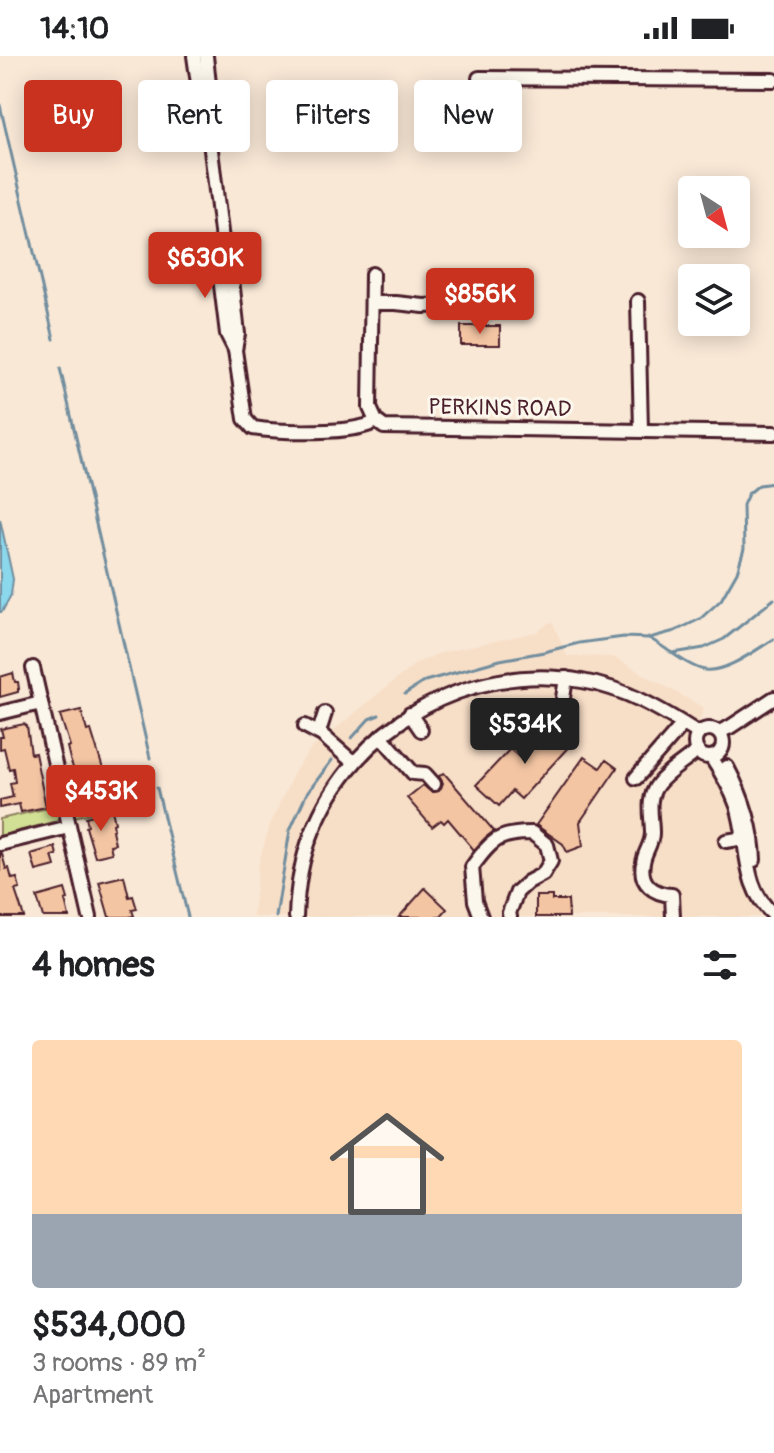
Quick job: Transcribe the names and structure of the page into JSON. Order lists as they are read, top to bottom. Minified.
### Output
{"streets":{"street":["PERKINS ROAD"]},"north":"bottom right","page":{"status":"14:10","chip":["Buy","Rent","Filters","New"],"price":["$630K","$856K","$534K","$453K"],"heading":"4 homes","list":[{"name":"$534,000","note":"3 rooms · 89 m² · Apartment"}]}}
